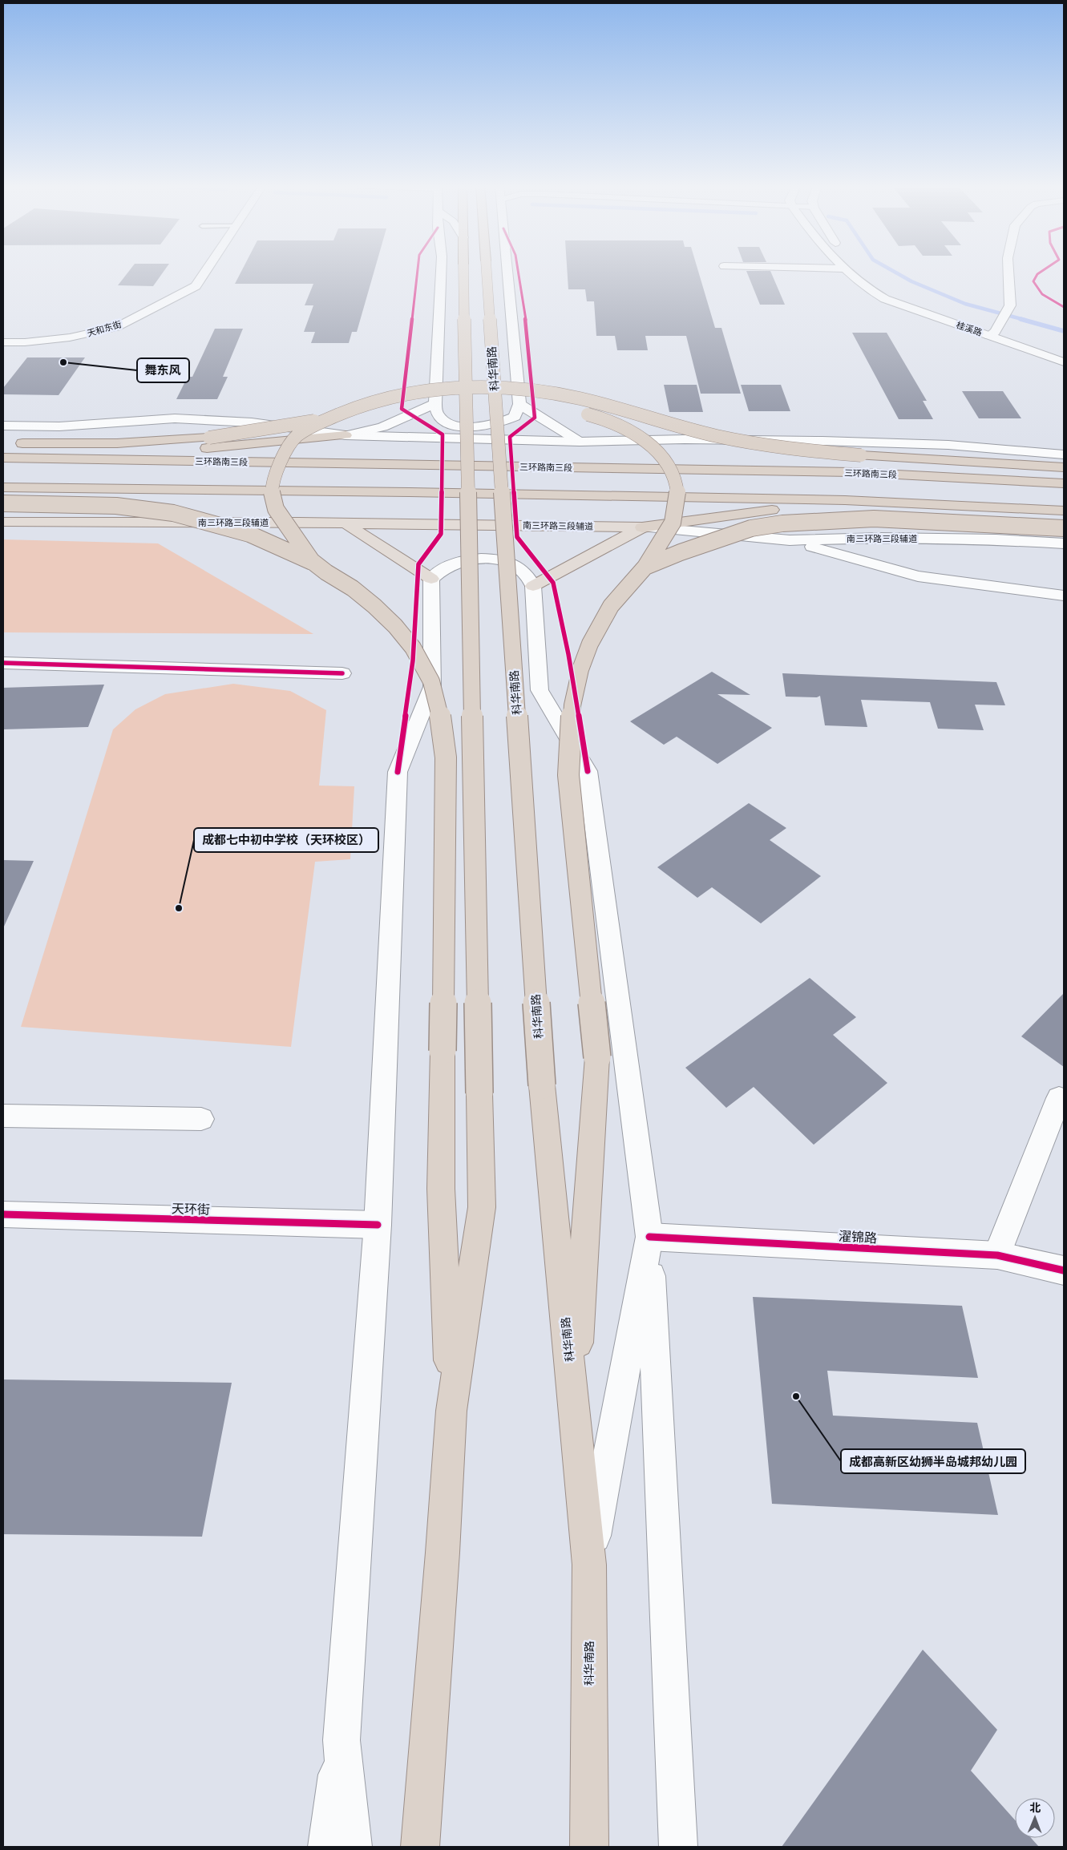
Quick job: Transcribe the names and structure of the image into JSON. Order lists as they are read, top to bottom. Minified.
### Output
{"streets":{"highway":["科华南路","三环路南三段"],"main road":["南三环路三段辅道"],"street":["天和东街","桂溪路","天环街","濯锦路"]},"places":["舞东风","成都七中初中学校（天环校区）","成都高新区幼狮半岛城邦幼儿园"],"north":"top"}
